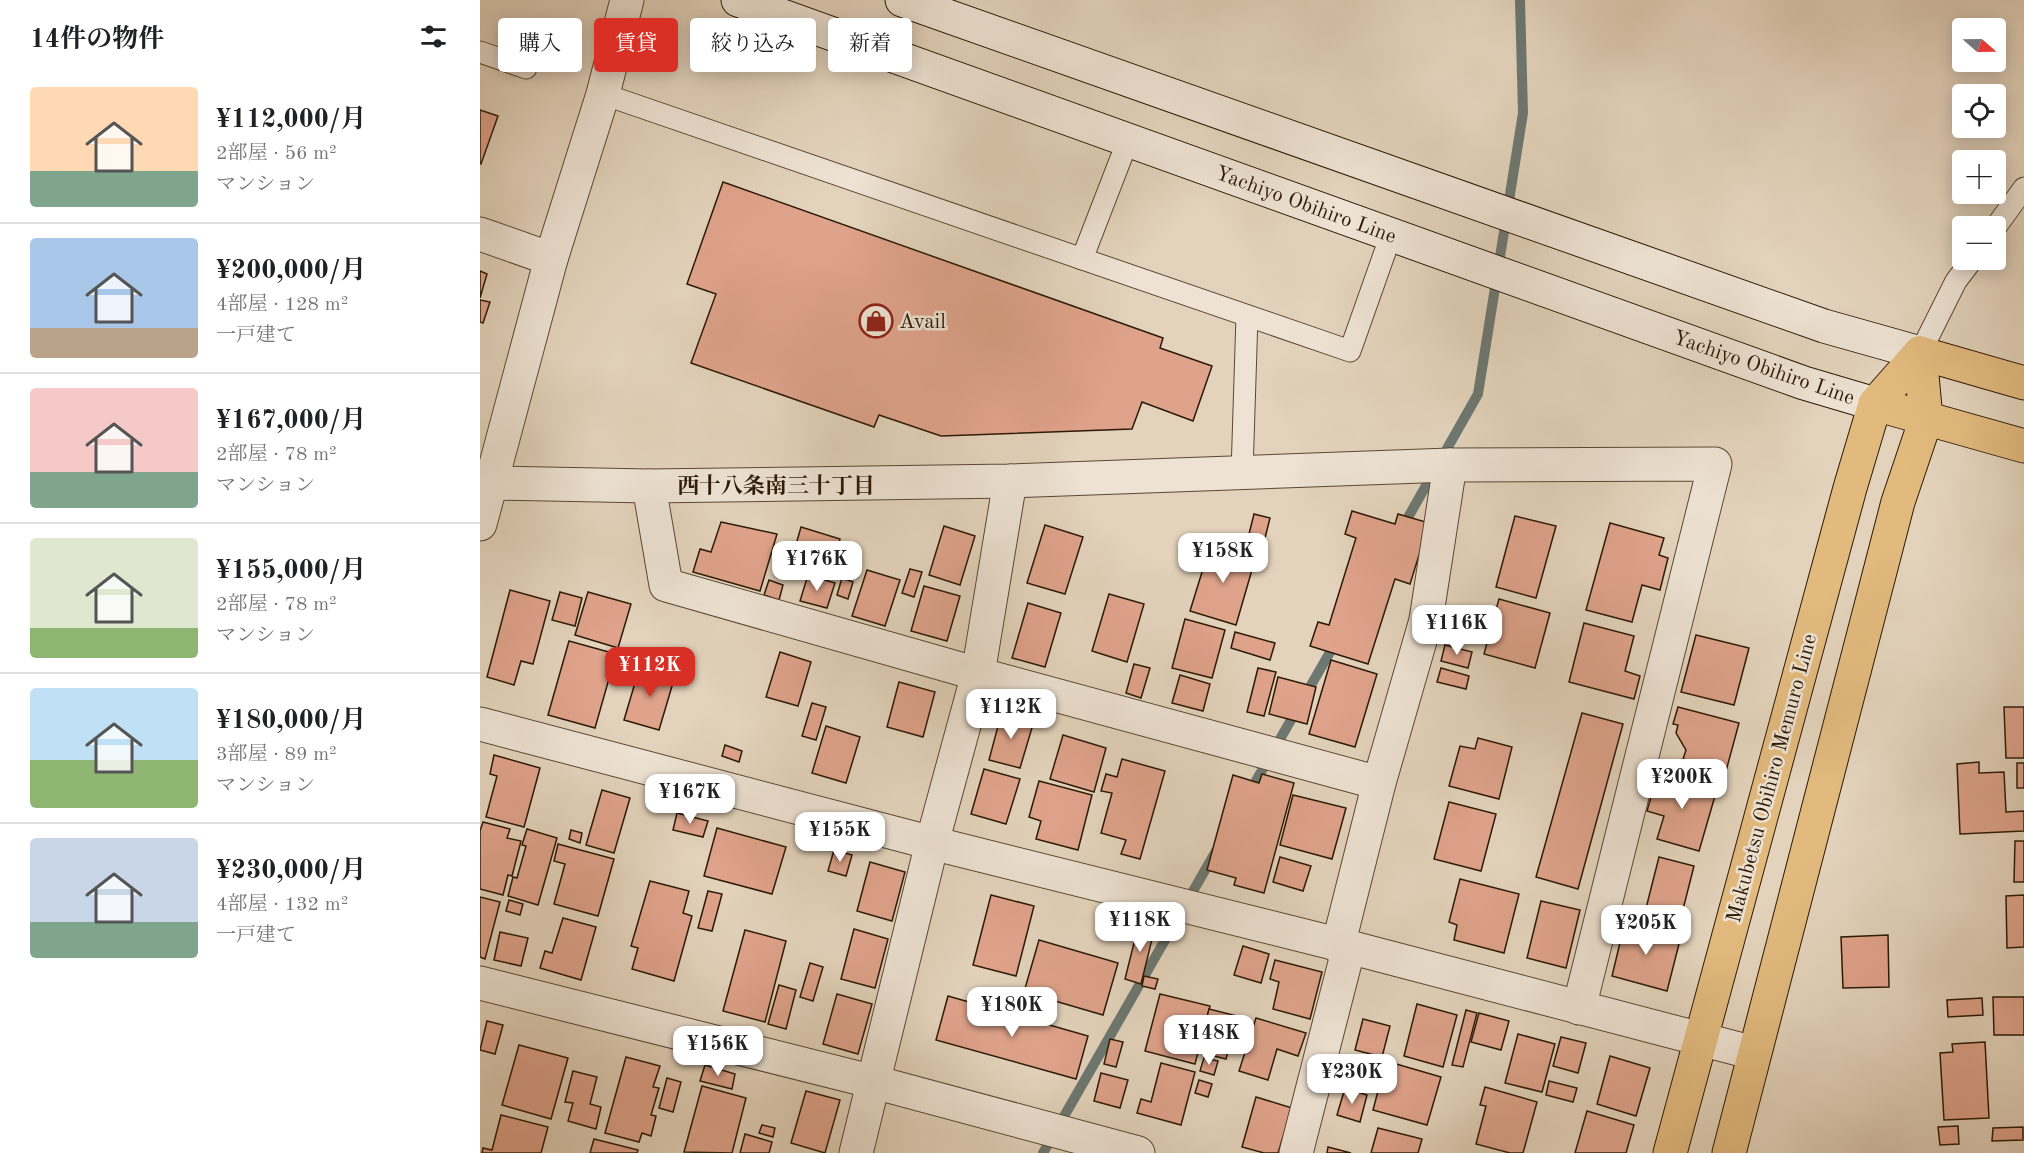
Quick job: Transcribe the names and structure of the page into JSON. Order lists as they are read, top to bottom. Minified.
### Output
{"streets":{"main road":["Makubetsu Obihiro Memuro Line"],"street":["Yachiyo Obihiro Line"]},"crossings":[["Yachiyo Obihiro Line","Makubetsu Obihiro Memuro Line"]],"districts":["西十八条南三十丁目"],"places":{"shop":["Avail"]},"north":"right","page":{"heading":"14件の物件","map_buttons":["+","−"],"chip":["購入","賃貸","絞り込み","新着"],"list":[{"name":"¥112,000/月","note":"2部屋 · 56 m² · マンション"},{"name":"¥200,000/月","note":"4部屋 · 128 m² · 一戸建て"},{"name":"¥167,000/月","note":"2部屋 · 78 m² · マンション"},{"name":"¥155,000/月","note":"2部屋 · 78 m² · マンション"},{"name":"¥180,000/月","note":"3部屋 · 89 m² · マンション"},{"name":"¥230,000/月","note":"4部屋 · 132 m² · 一戸建て"}],"price":["¥158K","¥176K","¥116K","¥112K","¥112K","¥200K","¥167K","¥155K","¥118K","¥205K","¥180K","¥148K","¥156K","¥230K"]}}
